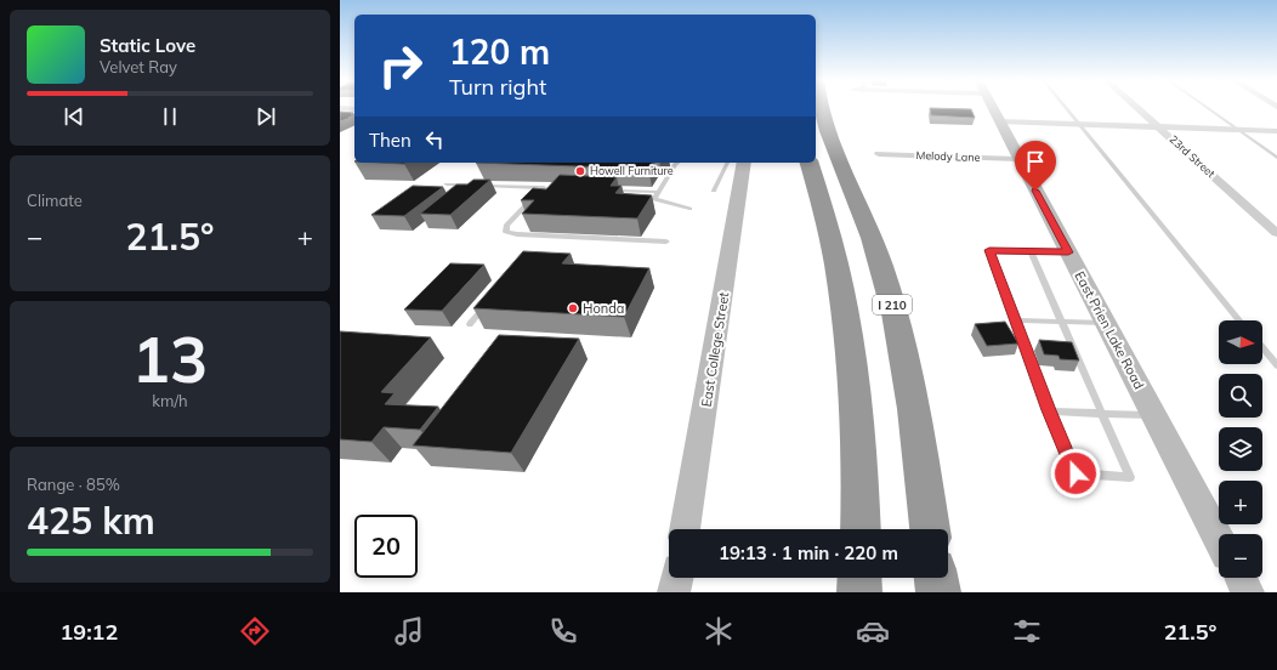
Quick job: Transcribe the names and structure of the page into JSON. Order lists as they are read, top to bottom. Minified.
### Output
{"streets":{"highway":["I 210"],"street":["Melody Lane","23rd Street","East Prien Lake Road","East College Street"]},"crossings":[["Melody Lane","East Prien Lake Road"]],"places":["Howell Furniture","Honda"],"north":"right","page":{"turn":["120 m","Turn right"],"song":["Static Love","Velvet Ray"],"then":"Then","tile":["Climate",["13","km/h"],["Range · 85%","425 km"]],"heat":["−","21.5°","+"],"map_buttons":["+","−"],"limit":"20","trip":"19:13 · 1 min · 220 m","tabs":["19:12","21.5°"]}}
